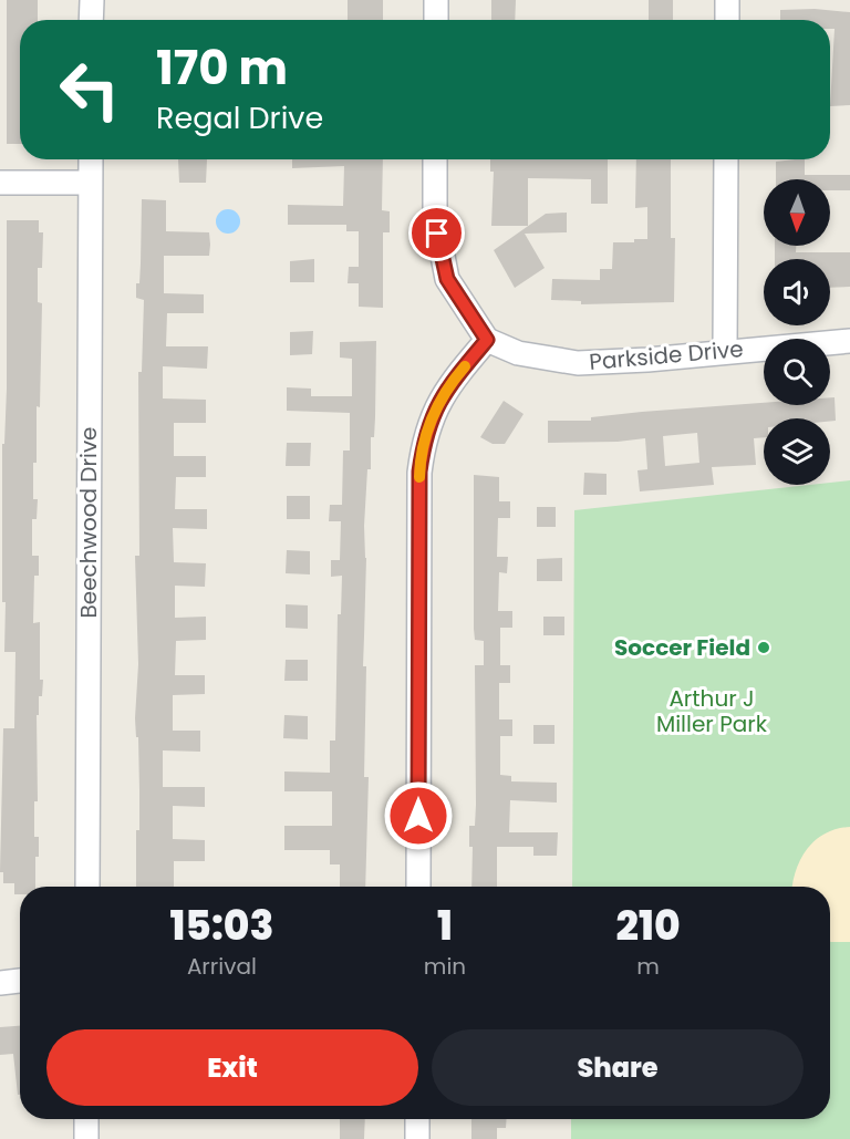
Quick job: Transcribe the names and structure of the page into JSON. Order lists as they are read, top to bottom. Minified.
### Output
{"streets":{"street":["Parkside Drive","Beechwood Drive"]},"parks":["Arthur J Miller Park"],"places":["Soccer Field"],"north":"bottom","page":{"turn":["170 m","Regal Drive"],"eta":["15:03","Arrival","1","min","210","m"],"buttons":["Exit","Share"]}}
